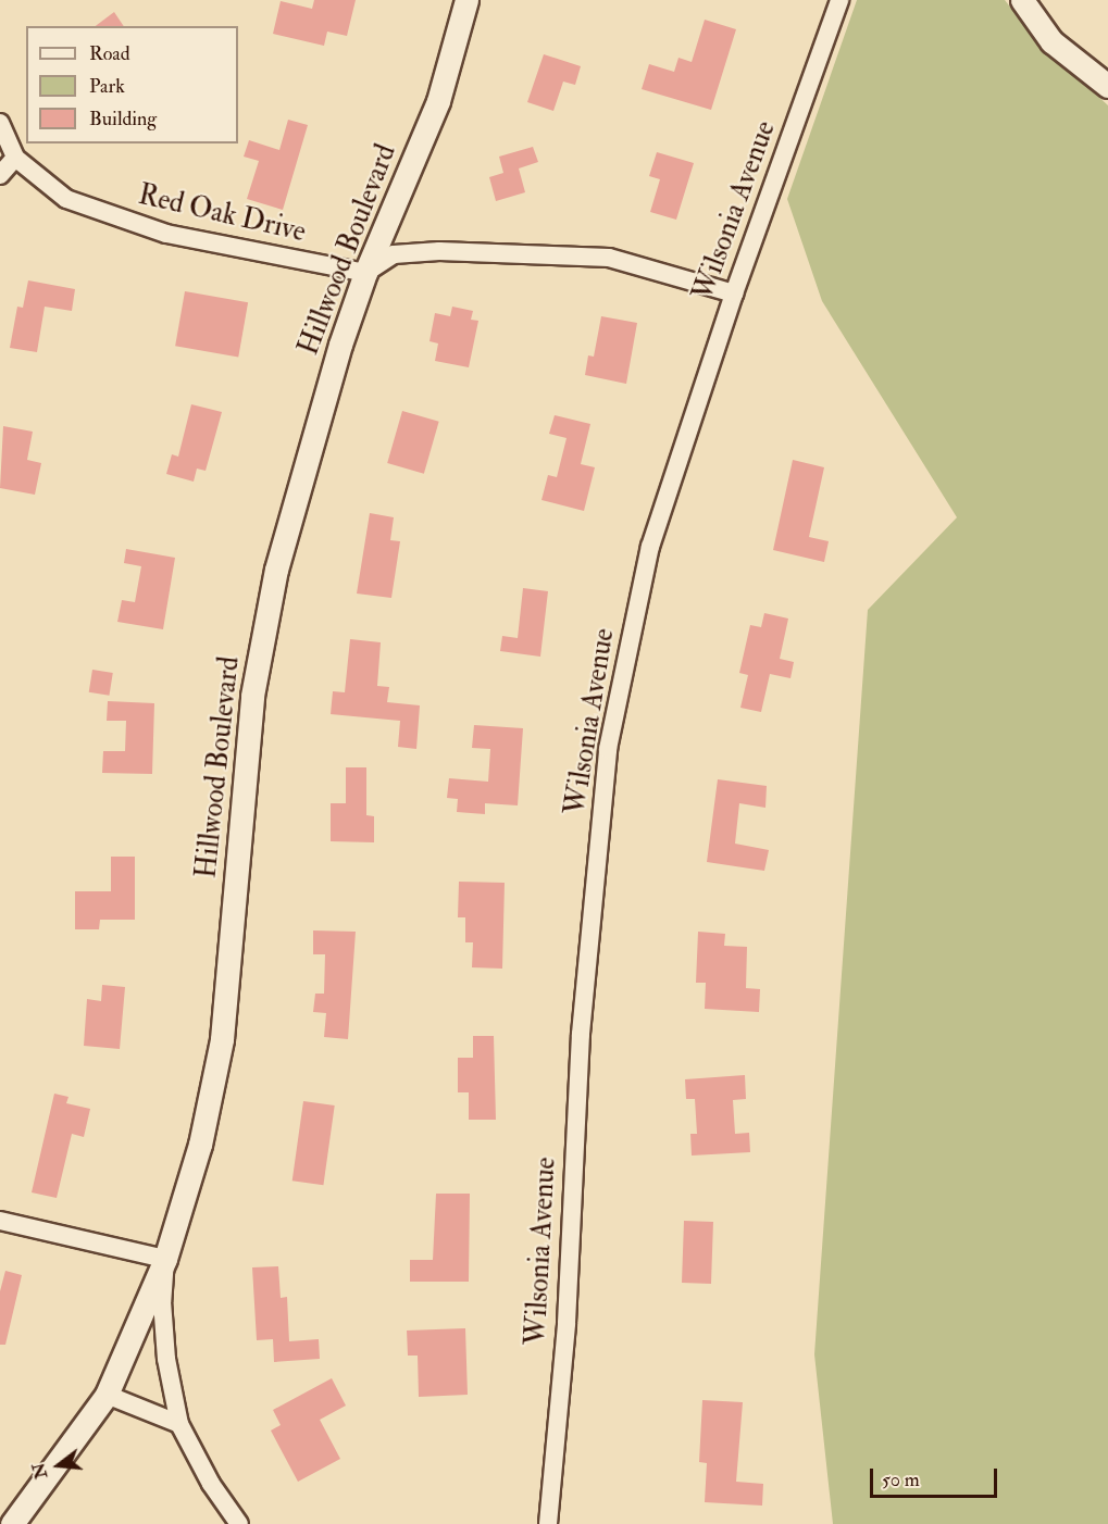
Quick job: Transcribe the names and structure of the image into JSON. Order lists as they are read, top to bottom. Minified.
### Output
{"streets":{"street":["Wilsonia Avenue","Red Oak Drive","Hillwood Boulevard"]},"crossings":[["Red Oak Drive","Hillwood Boulevard"]],"legend":["Road","Park","Building"],"scale_bar":"50 m","north":"left"}
